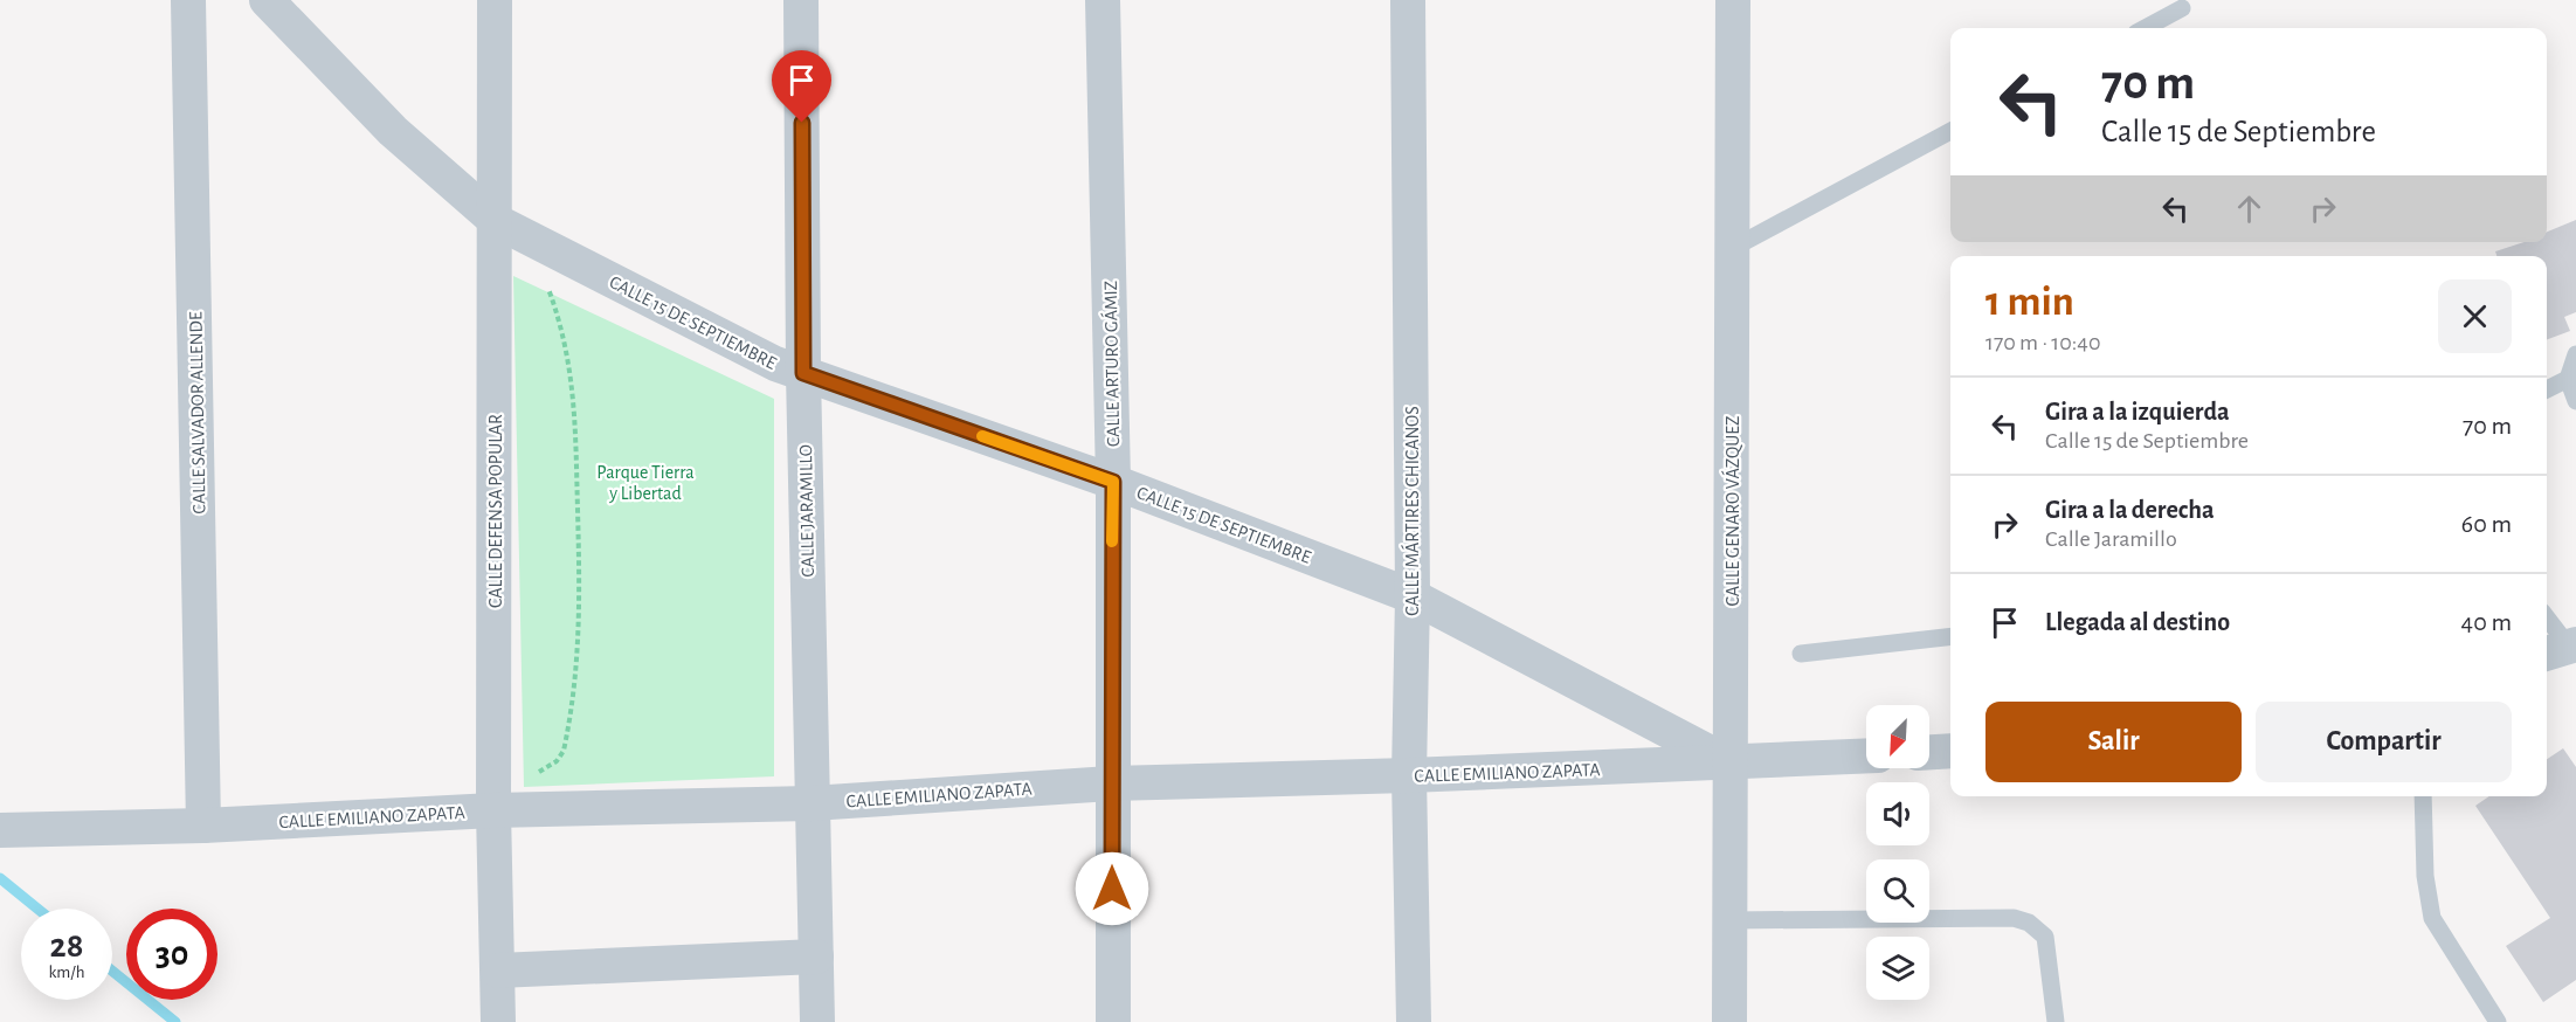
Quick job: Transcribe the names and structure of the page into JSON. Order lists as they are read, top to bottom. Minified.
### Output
{"streets":{"street":["CALLE 15 DE SEPTIEMBRE","CALLE ARTURO GÁMIZ","CALLE SALVADOR ALLENDE","CALLE DEFENSA POPULAR","CALLE JARAMILLO","CALLE MÁRTIRES CHICANOS","CALLE GENARO VÁZQUEZ","CALLE EMILIANO ZAPATA"]},"crossings":[["CALLE 15 DE SEPTIEMBRE","CALLE ARTURO GÁMIZ"],["CALLE 15 DE SEPTIEMBRE","CALLE DEFENSA POPULAR"],["CALLE 15 DE SEPTIEMBRE","CALLE JARAMILLO"],["CALLE 15 DE SEPTIEMBRE","CALLE MÁRTIRES CHICANOS"],["CALLE 15 DE SEPTIEMBRE","CALLE GENARO VÁZQUEZ"],["CALLE 15 DE SEPTIEMBRE","CALLE EMILIANO ZAPATA"],["CALLE ARTURO GÁMIZ","CALLE EMILIANO ZAPATA"],["CALLE SALVADOR ALLENDE","CALLE EMILIANO ZAPATA"],["CALLE DEFENSA POPULAR","CALLE EMILIANO ZAPATA"],["CALLE JARAMILLO","CALLE EMILIANO ZAPATA"],["CALLE MÁRTIRES CHICANOS","CALLE EMILIANO ZAPATA"],["CALLE GENARO VÁZQUEZ","CALLE EMILIANO ZAPATA"]],"parks":["Parque Tierra y Libertad"],"north":"bottom left","page":{"turn":["70 m","Calle 15 de Septiembre"],"heading":["1 min","170 m · 10:40"],"list":[{"name":"Gira a la izquierda","note":"Calle 15 de Septiembre","value":"70 m"},{"name":"Gira a la derecha","note":"Calle Jaramillo","value":"60 m"},{"name":"Llegada al destino","value":"40 m"}],"buttons":["Salir","Compartir"],"speed":"28 km/h","limit":"30"}}
